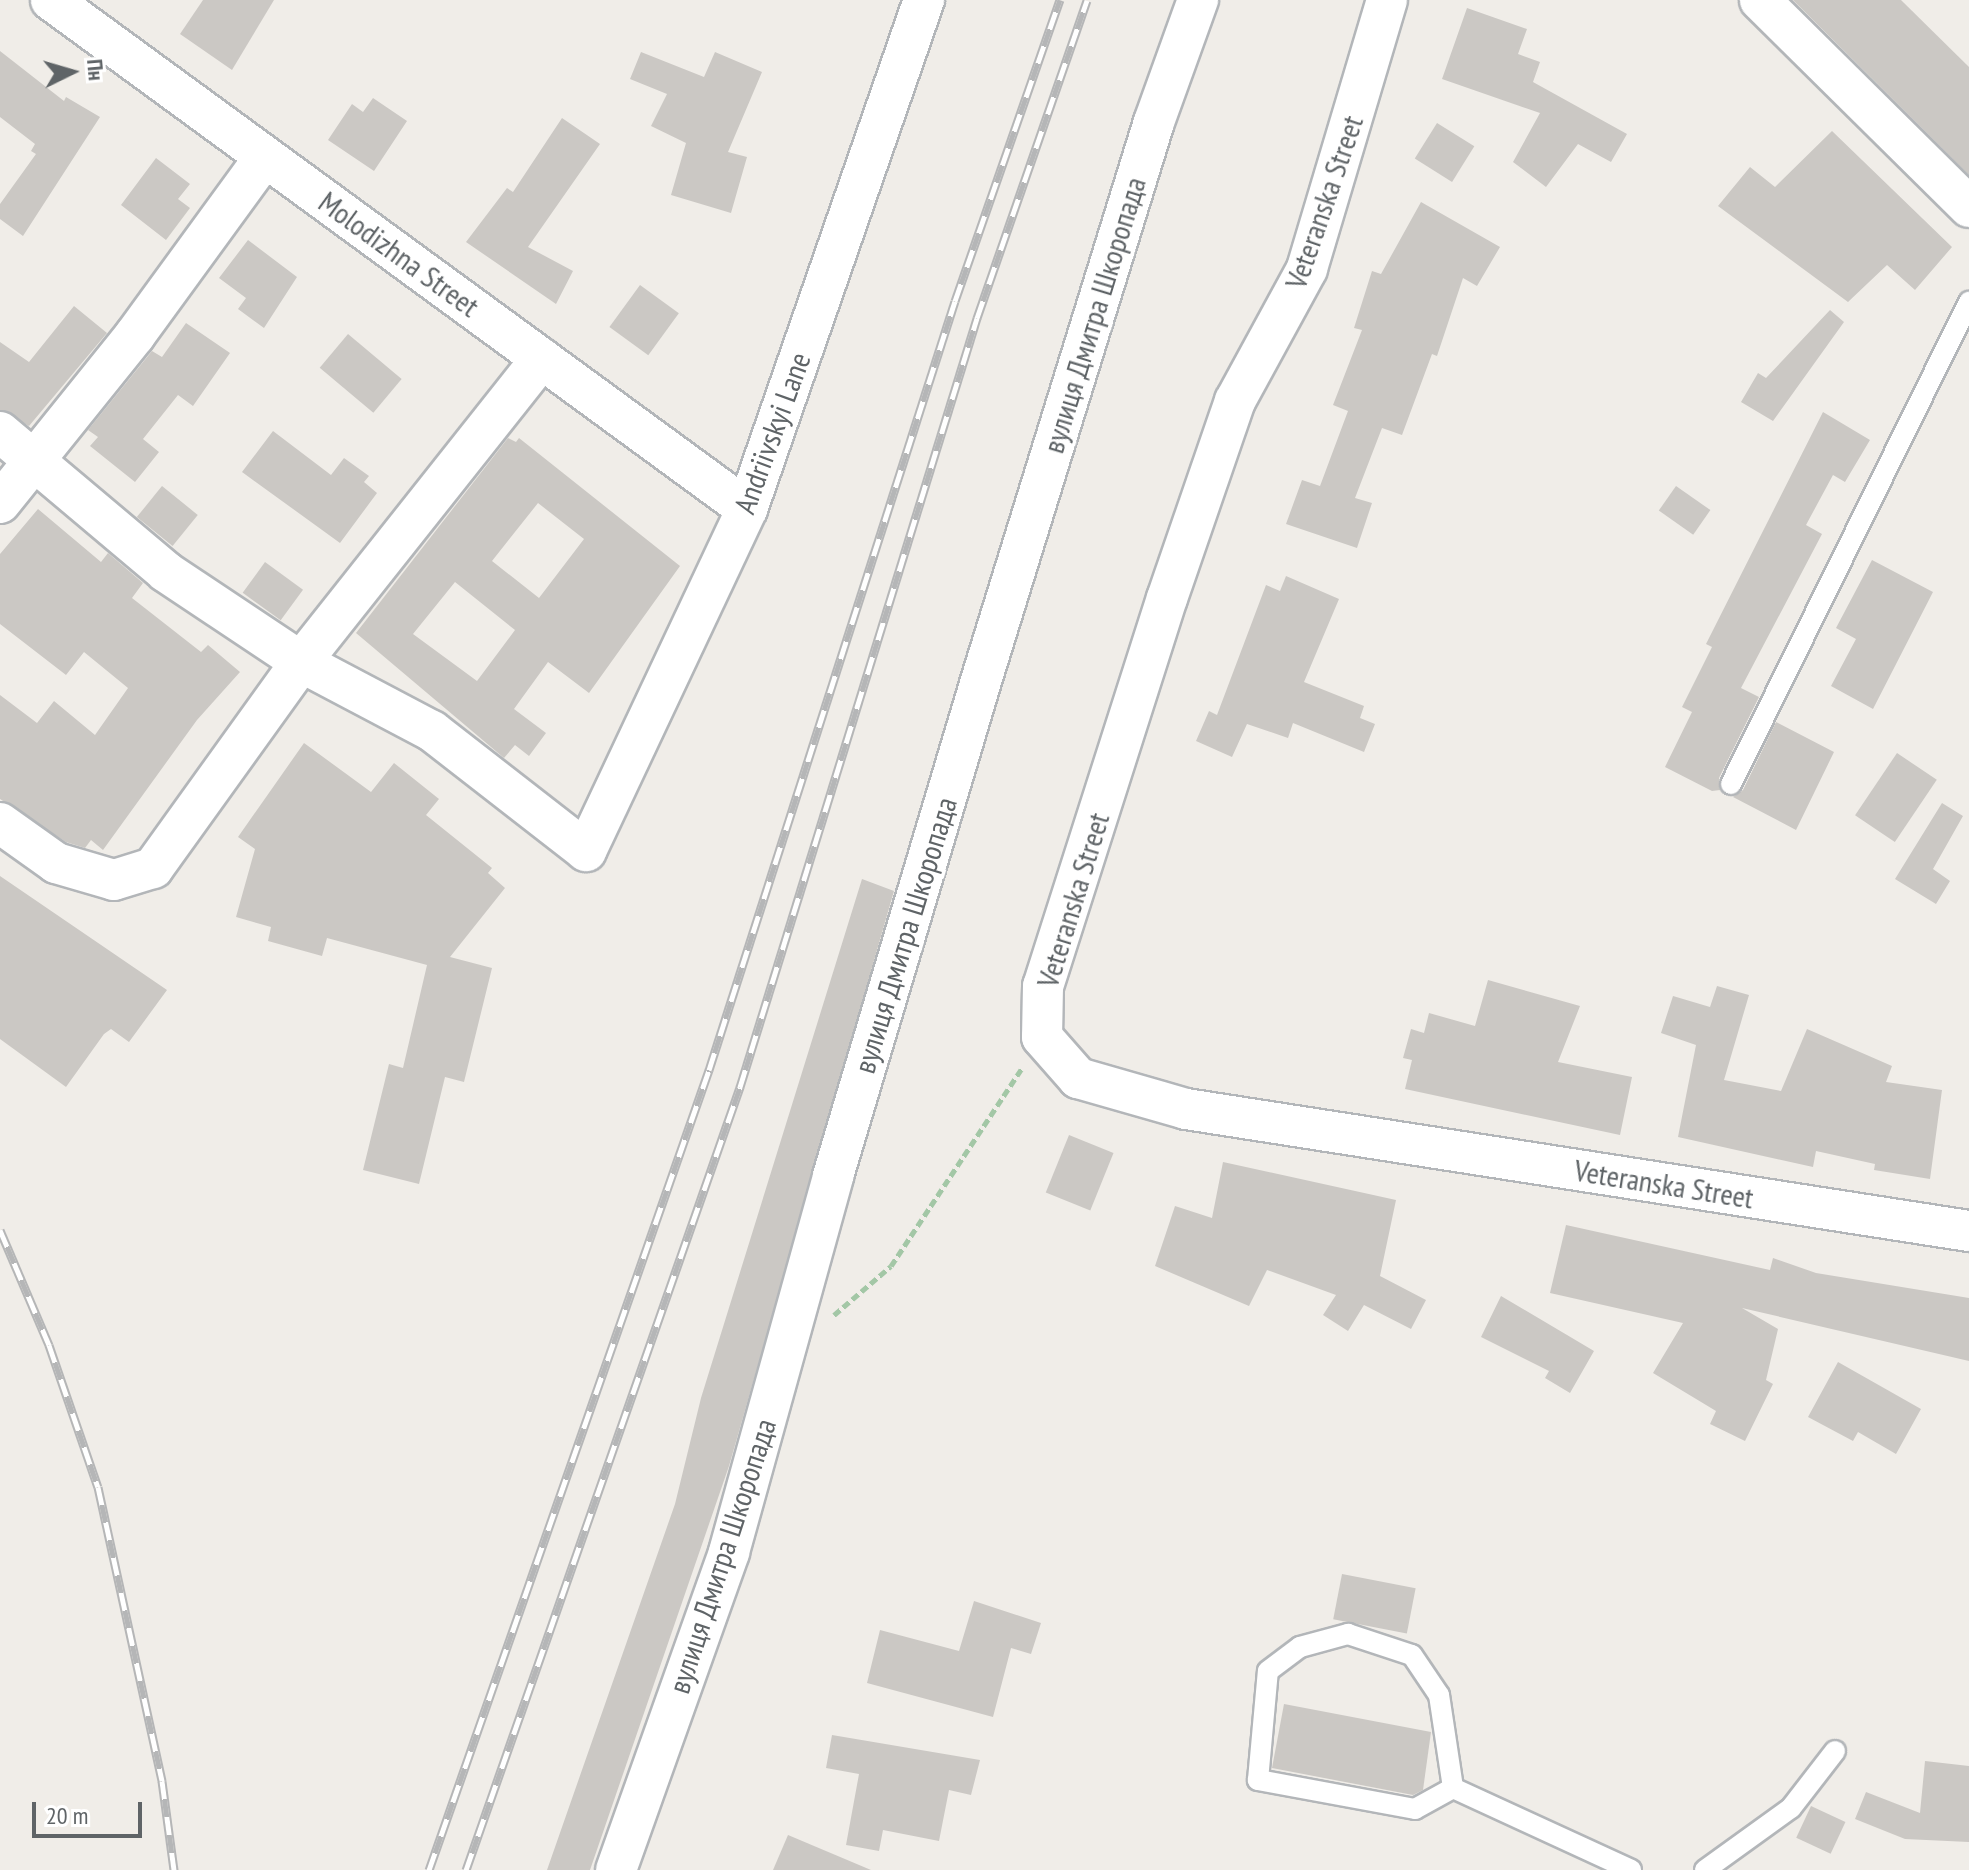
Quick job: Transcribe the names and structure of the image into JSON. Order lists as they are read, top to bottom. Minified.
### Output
{"streets":{"street":["Veteranska Street","Molodizhna Street","вулиця Дмитра Шкоропада","Andriivskyi Lane"]},"crossings":[["Molodizhna Street","Andriivskyi Lane"]],"scale_bar":"20 m","north":"right"}
